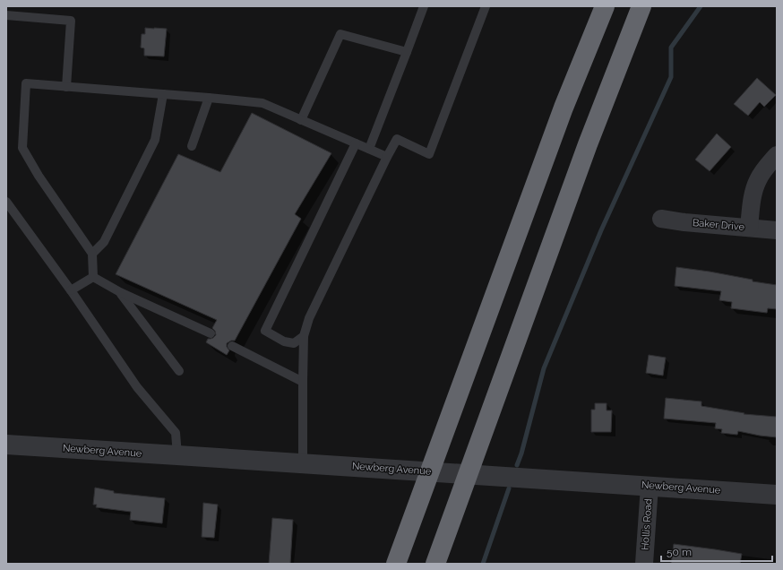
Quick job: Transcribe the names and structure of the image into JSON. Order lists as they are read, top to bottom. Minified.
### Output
{"streets":{"street":["Baker Drive","Newberg Avenue","Hollis Road"]},"crossings":[["Newberg Avenue","Hollis Road"]],"scale_bar":"50 m"}
